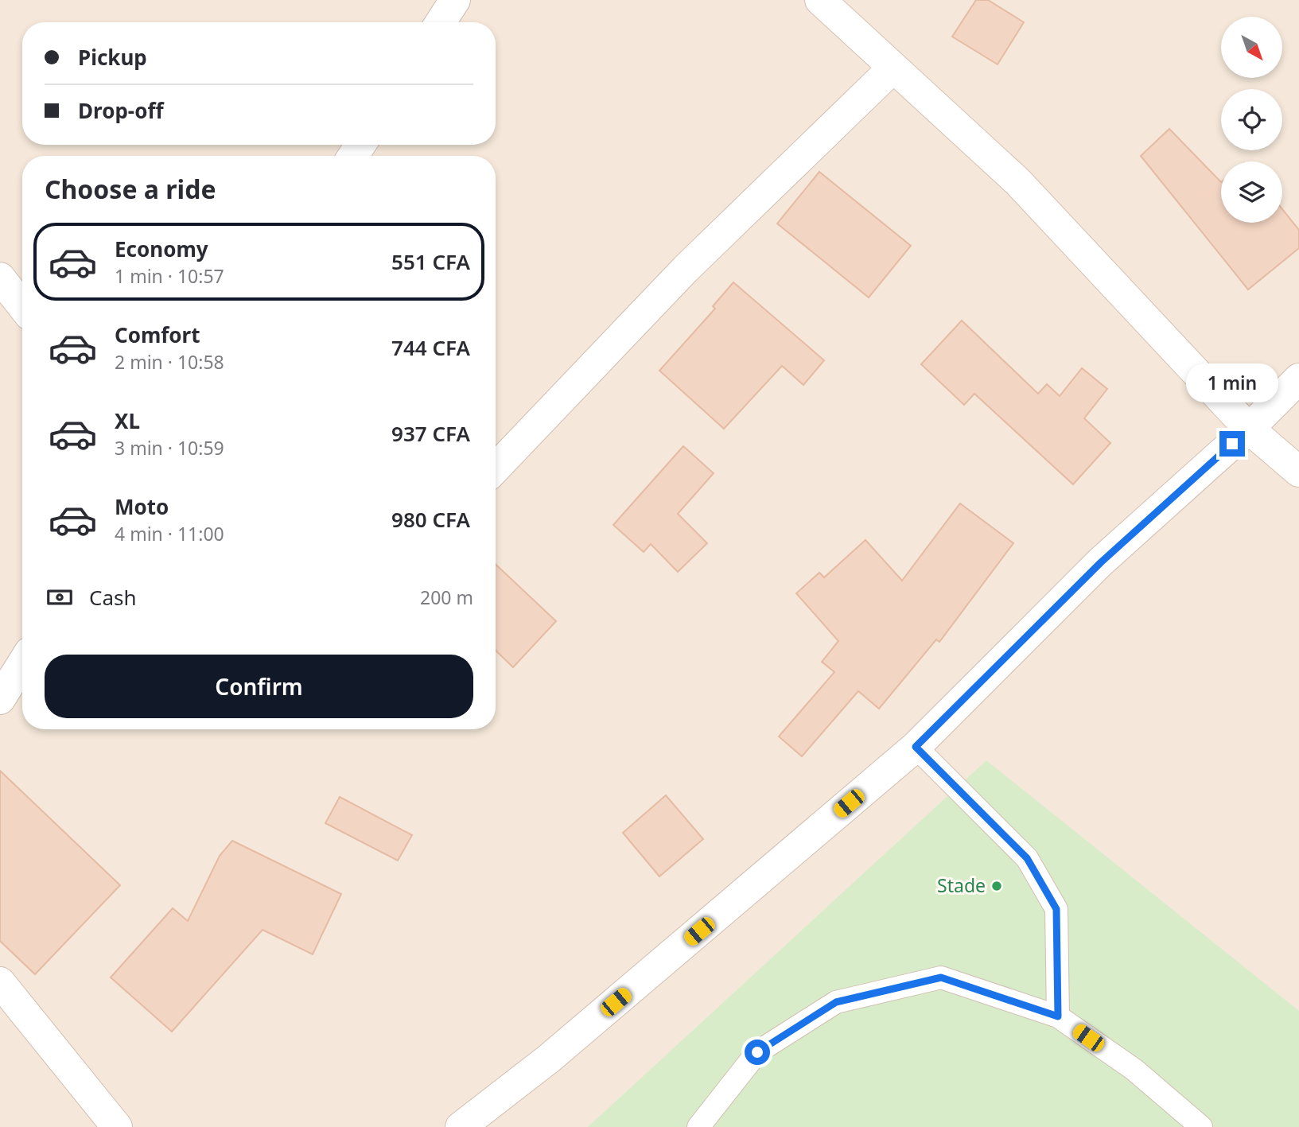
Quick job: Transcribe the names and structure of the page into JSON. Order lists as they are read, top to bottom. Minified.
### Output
{"places":["Stade"],"north":"bottom right","page":{"banner":["Pickup","Drop-off"],"heading":"Choose a ride","list":[{"name":"Economy","note":"1 min · 10:57","value":"551 CFA"},{"name":"Comfort","note":"2 min · 10:58","value":"744 CFA"},{"name":"XL","note":"3 min · 10:59","value":"937 CFA"},{"name":"Moto","note":"4 min · 11:00","value":"980 CFA"}],"bubble":"1 min","pay":["Cash","200 m"],"buttons":"Confirm"}}
